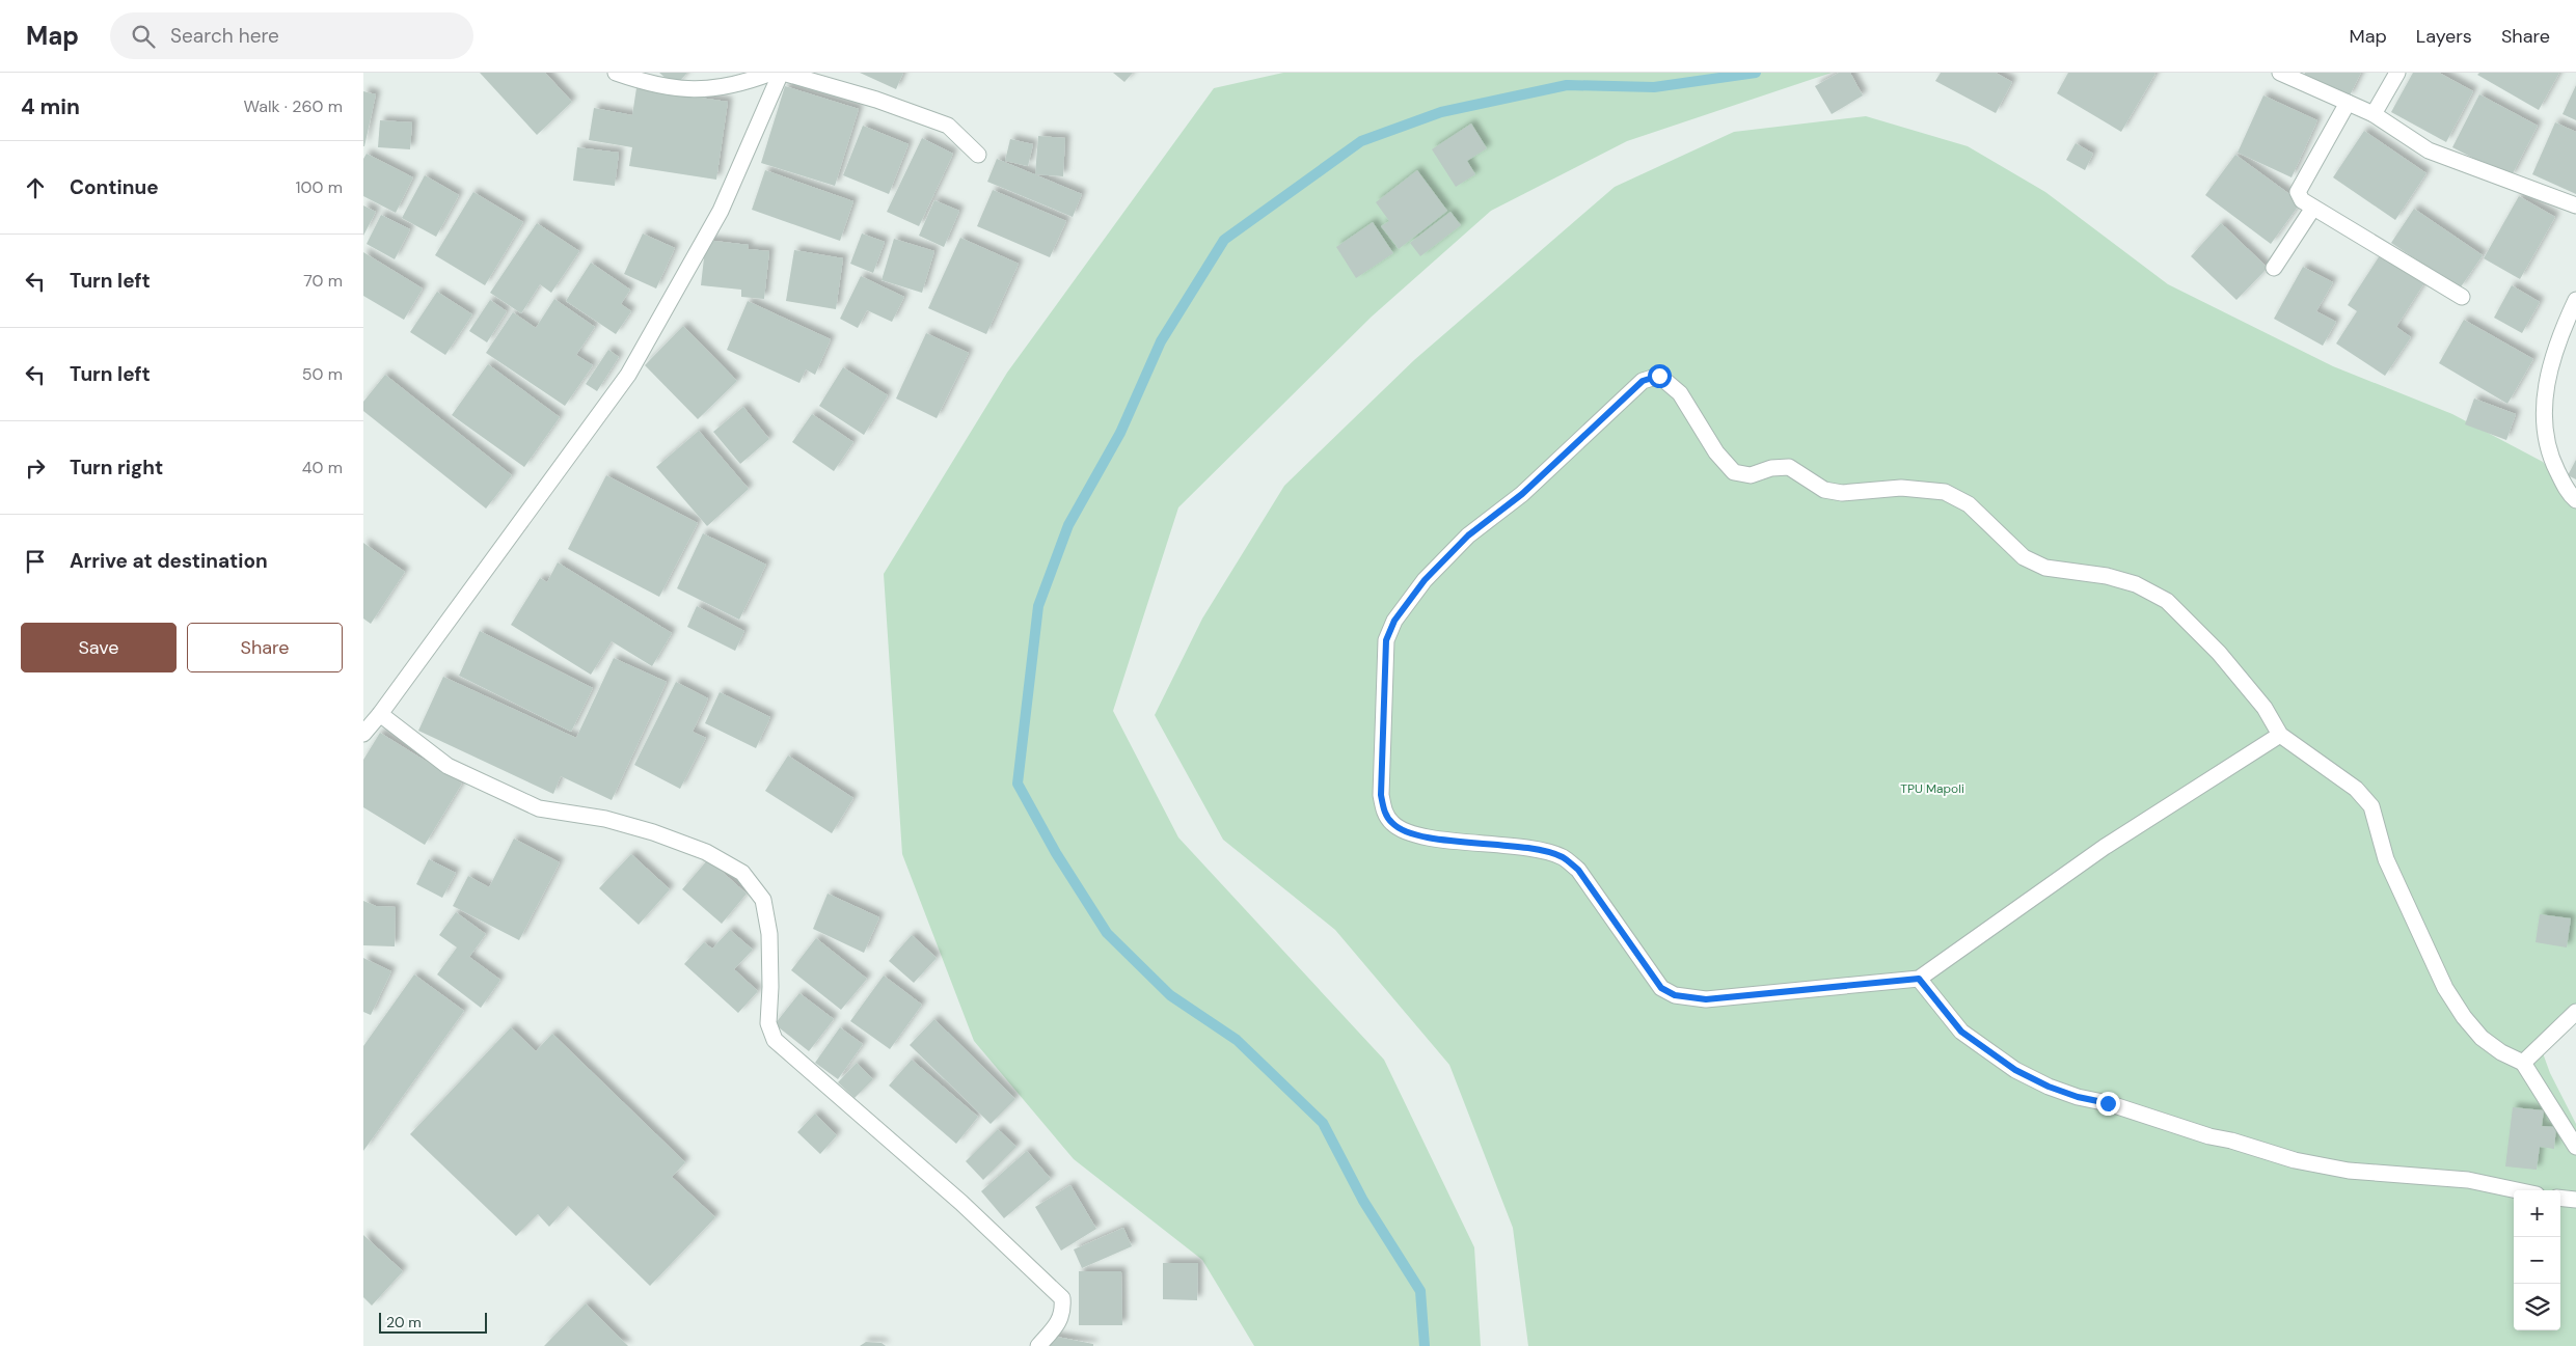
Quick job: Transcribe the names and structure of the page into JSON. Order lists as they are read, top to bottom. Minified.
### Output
{"parks":["TPU Mapoli"],"scale_bar":"20 m","page":{"header":"Map","search":"Search here","nav":["Map","Layers","Share"],"heading":["4 min","Walk · 260 m"],"list":[["Continue","100 m"],["Turn left","70 m"],["Turn left","50 m"],["Turn right","40 m"],"Arrive at destination"],"buttons":["Save","Share"],"map_buttons":["+","−"],"scale":"20 m"}}
